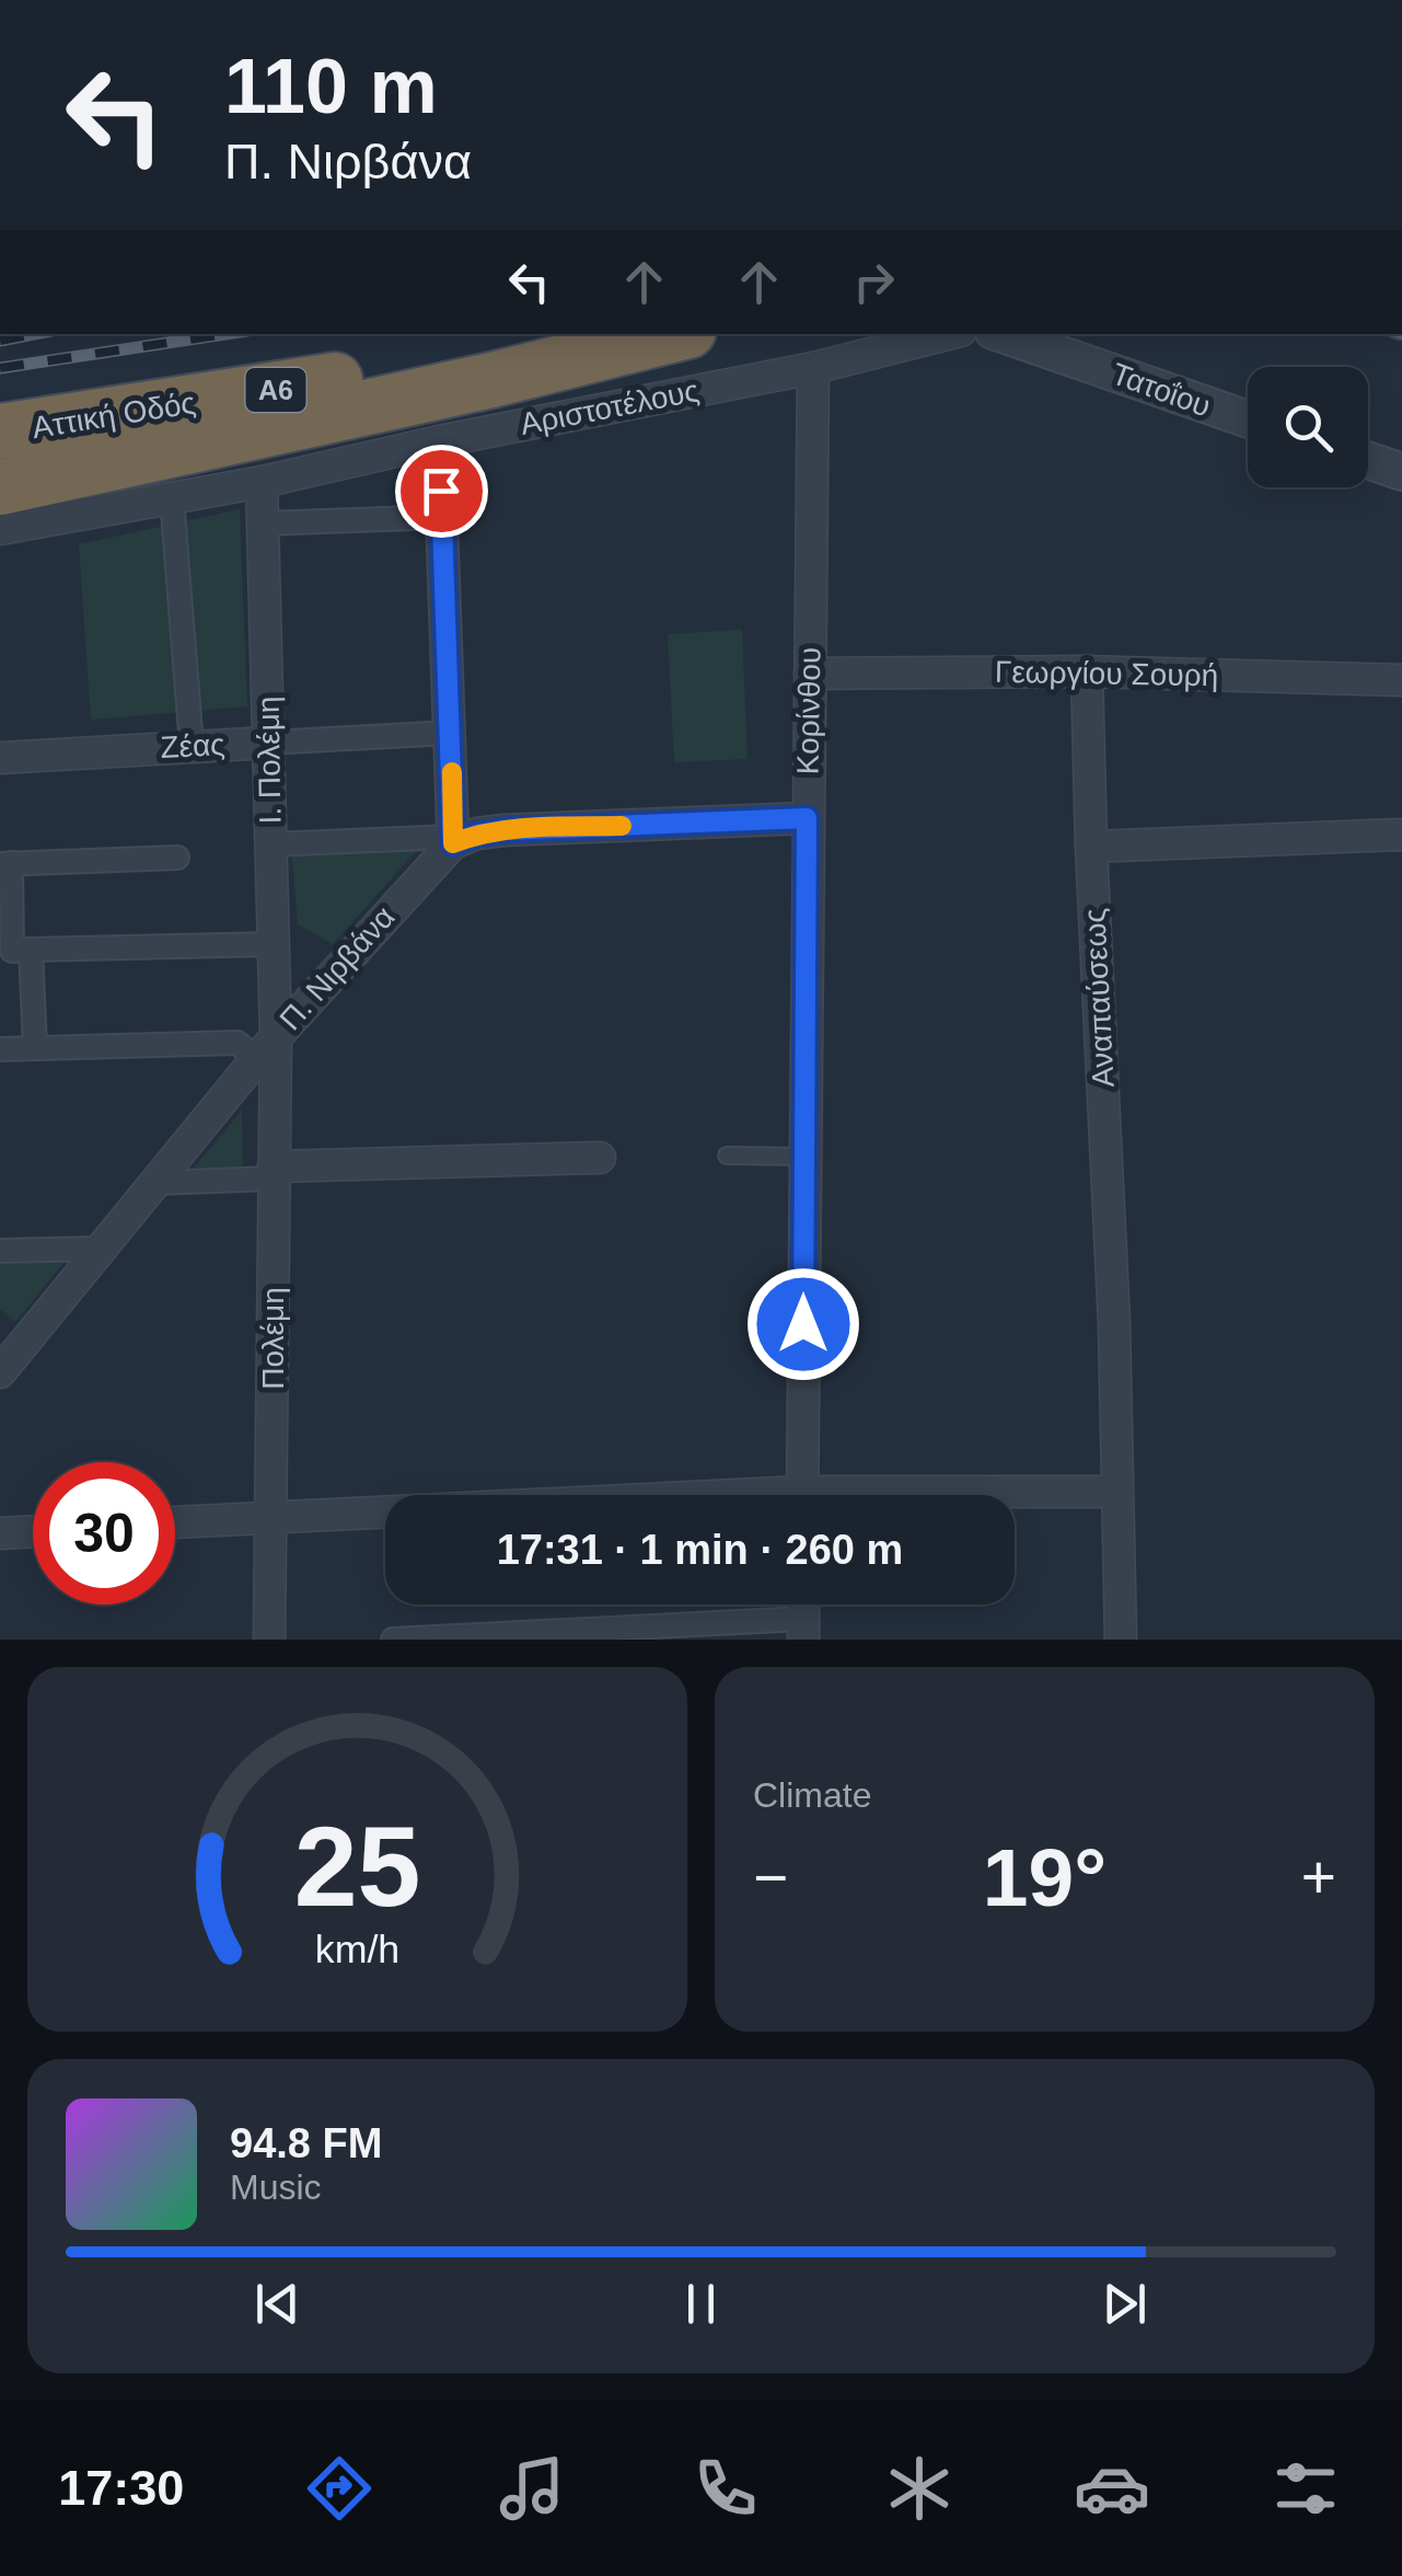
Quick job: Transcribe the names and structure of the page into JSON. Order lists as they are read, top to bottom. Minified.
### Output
{"streets":{"highway":["Α6","Αττική Οδός"],"street":["Τατοΐου","Αριστοτέλους","Γεωργίου Σουρή","Κορίνθου","Ζέας","Ι. Πολέμη","Π. Νιρβάνα","Αναπαύσεως","Πολέμη"]},"crossings":[["Αριστοτέλους","Κορίνθου"],["Αριστοτέλους","Ι. Πολέμη"],["Γεωργίου Σουρή","Κορίνθου"],["Γεωργίου Σουρή","Αναπαύσεως"],["Ζέας","Ι. Πολέμη"],["Ι. Πολέμη","Π. Νιρβάνα"],["Ι. Πολέμη","Πολέμη"],["Π. Νιρβάνα","Πολέμη"]],"page":{"turn":["110 m","Π. Νιρβάνα"],"limit":"30","trip":"17:31 · 1 min · 260 m","tile":"Climate","heat":["−","19°","+"],"song":["94.8 FM","Music"],"tabs":"17:30","gauge":["25","km/h"]}}
